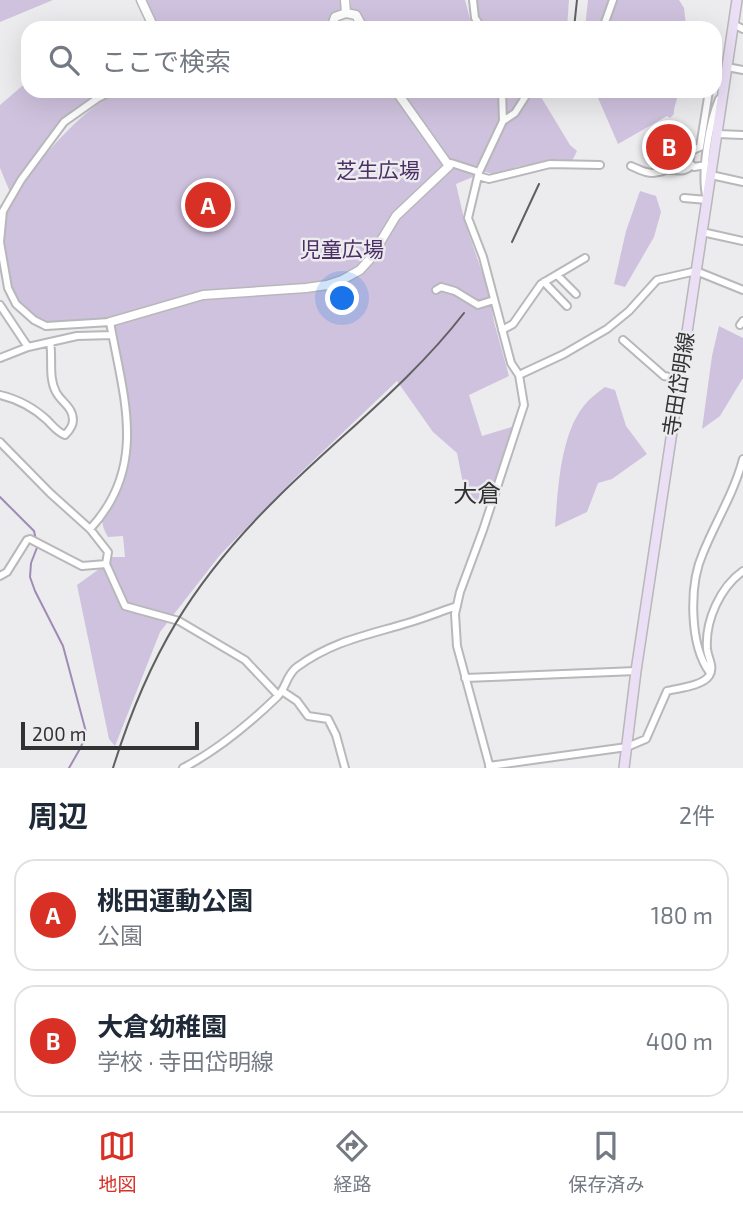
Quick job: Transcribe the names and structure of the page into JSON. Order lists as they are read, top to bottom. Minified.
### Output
{"streets":{"main road":["寺田岱明線"]},"districts":["大倉"],"parks":["芝生広場","児童広場"],"scale_bar":"200 m","page":{"search":"ここで検索","pins":["B","A"],"scale":"200 m","heading":["周辺","2件"],"list":[{"mark":"A","name":"桃田運動公園","note":"公園","value":"180 m"},{"mark":"B","name":"大倉幼稚園","note":"学校 · 寺田岱明線","value":"400 m"}],"nav":["地図","経路","保存済み"]}}
